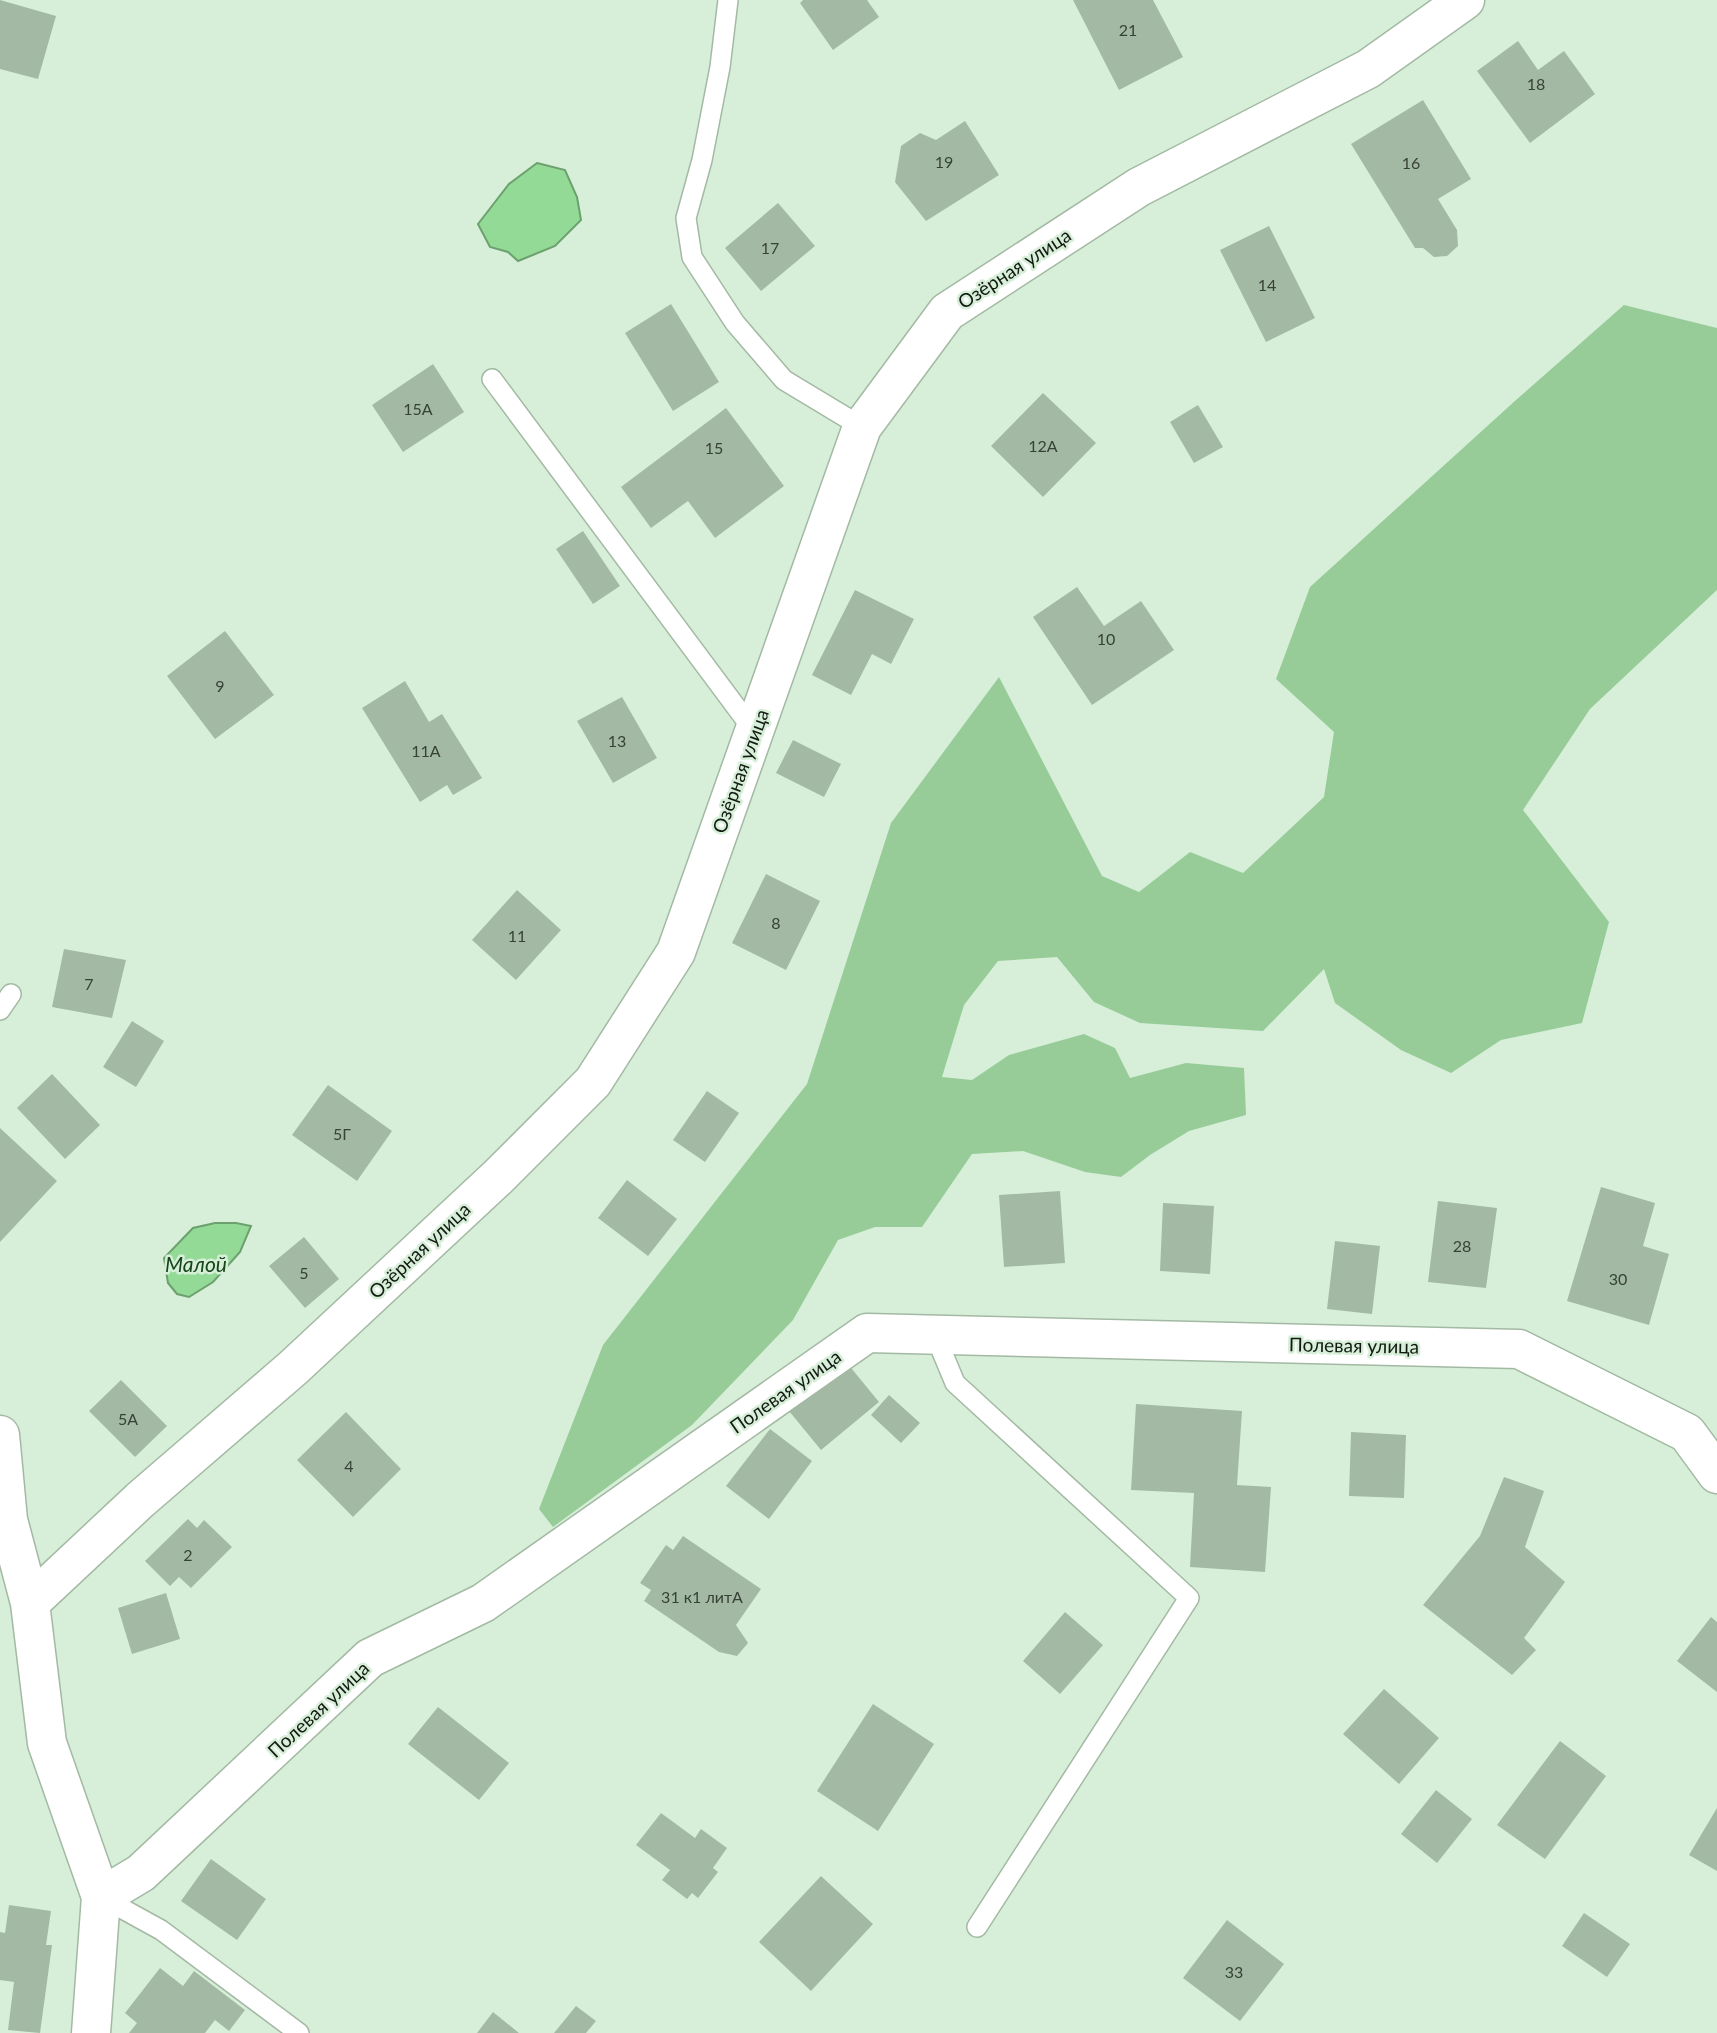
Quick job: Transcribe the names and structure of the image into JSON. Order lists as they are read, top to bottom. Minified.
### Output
{"streets":{"street":["Озёрная улица","Полевая улица"]},"water":["Малой"],"house_numbers":["21","18","19","16","17","14","15А","12А","15","10","9","13","11А","8","11","7","5Г","28","5","30","5А","4","2","31 к1 литА","33"]}
